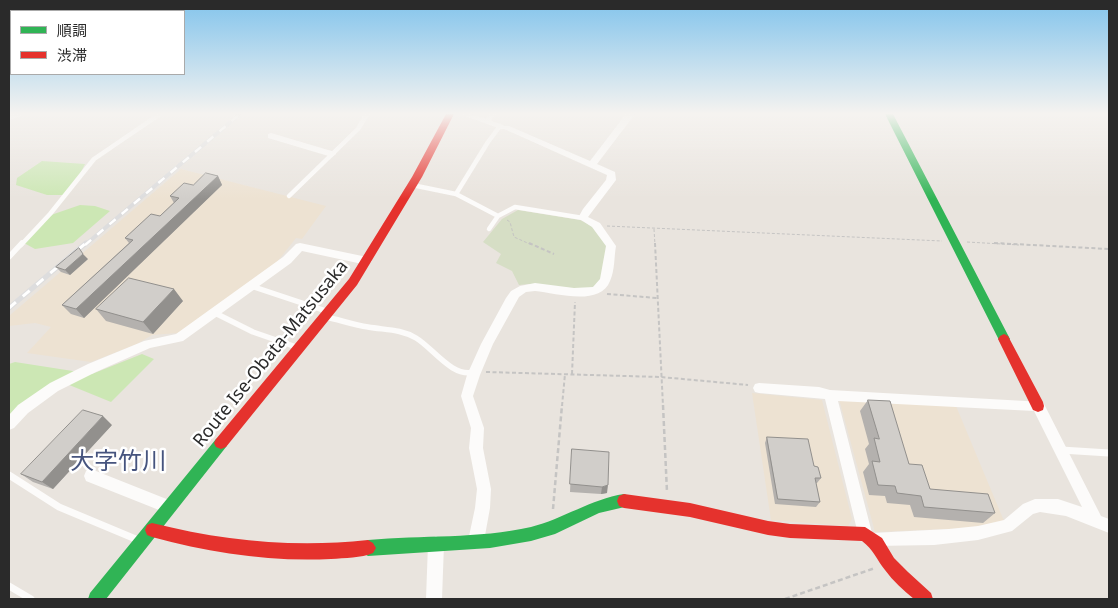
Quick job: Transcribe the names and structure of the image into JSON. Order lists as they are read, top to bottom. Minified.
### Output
{"streets":{"street":["Route Ise-Obata-Matsusaka"]},"districts":["大字竹川"],"legend":["順調","渋滞"]}
